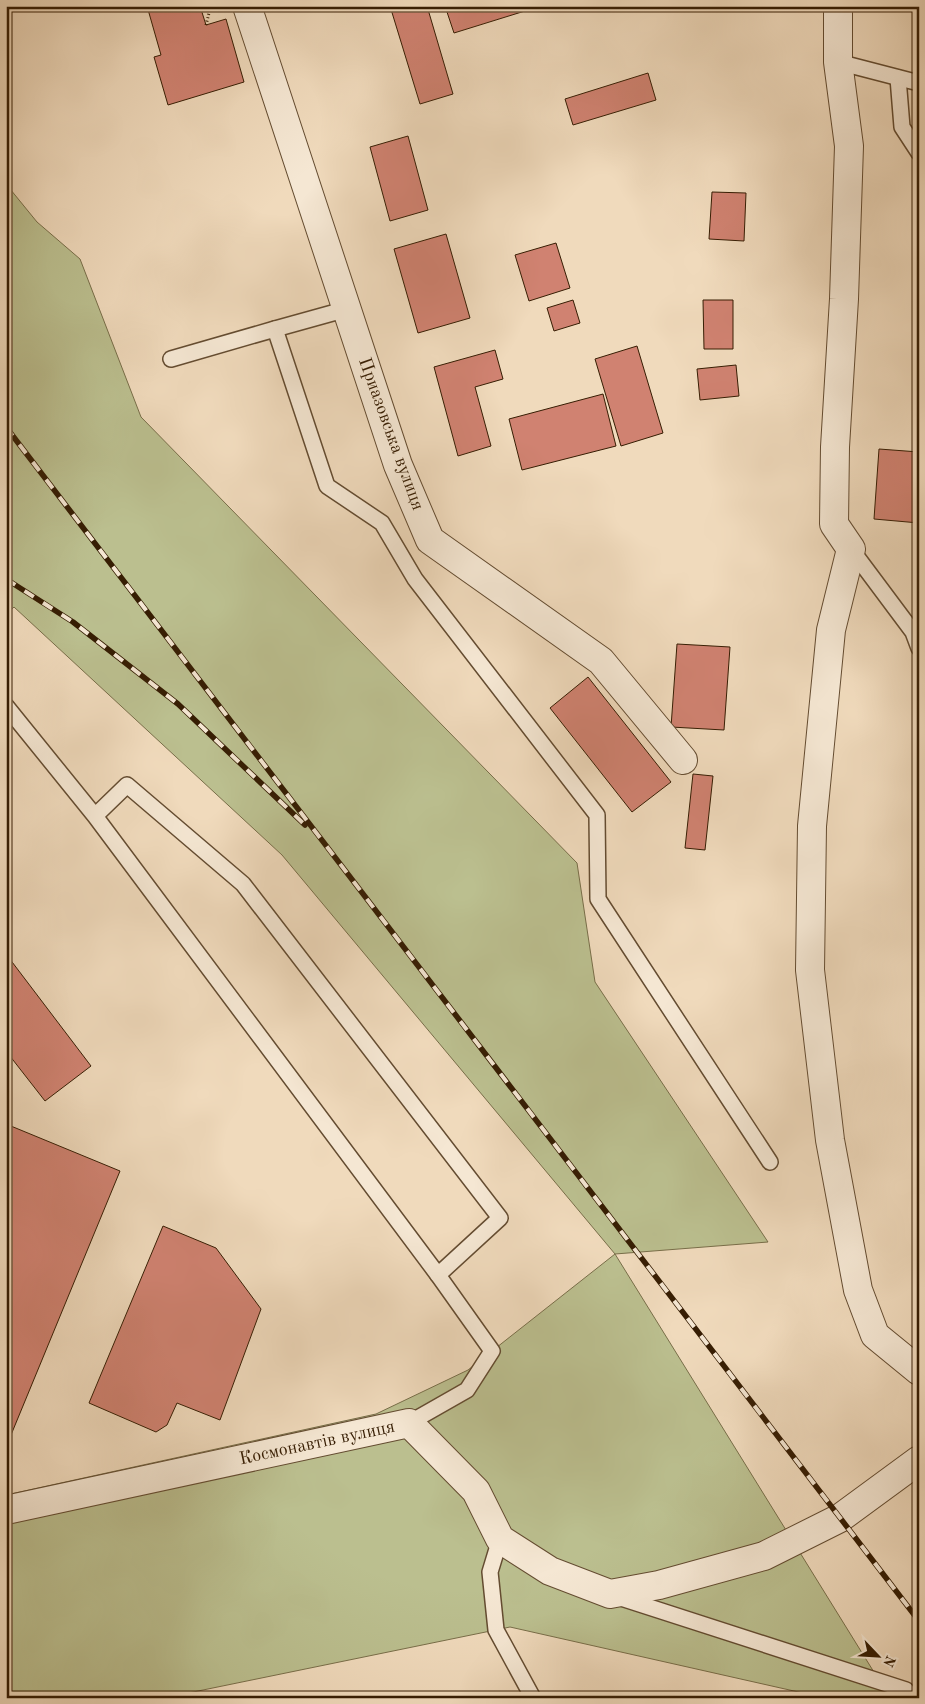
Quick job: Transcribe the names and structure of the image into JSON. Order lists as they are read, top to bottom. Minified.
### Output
{"streets":{"street":["Приазовська вулиця","Космонавтів вулиця"]},"north":"bottom right"}
